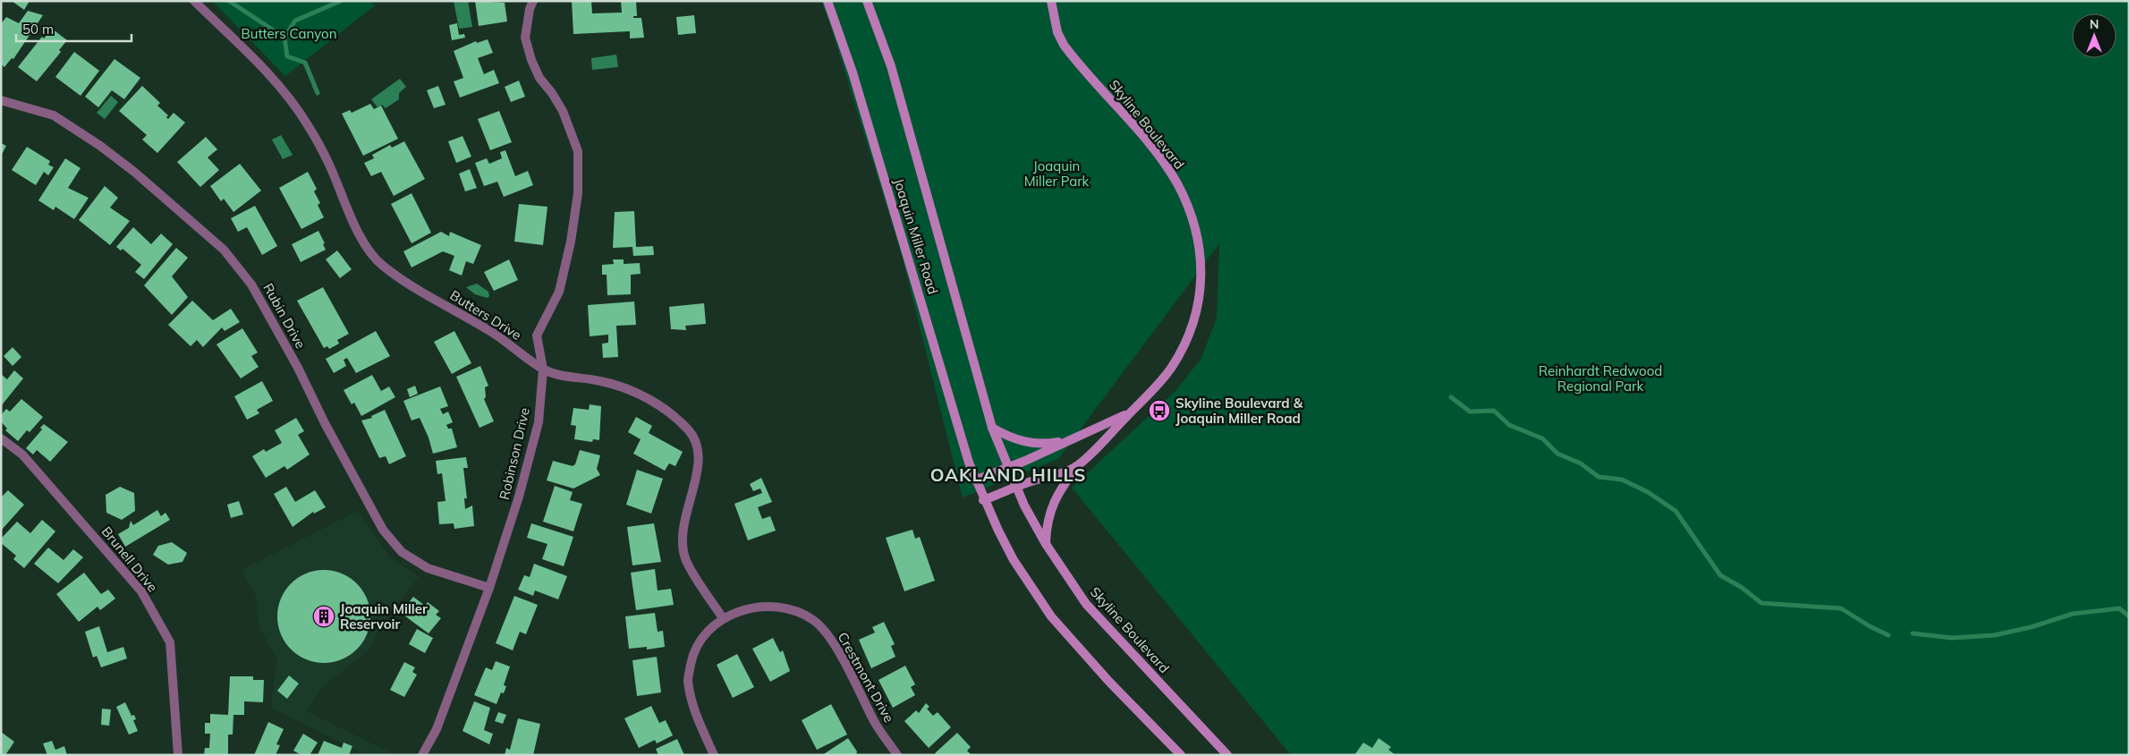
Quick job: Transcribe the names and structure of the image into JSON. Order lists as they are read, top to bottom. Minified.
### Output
{"streets":{"main road":["Skyline Boulevard","Joaquin Miller Road"],"street":["Butters Drive","Rubin Drive","Robinson Drive","Brunell Drive","Crestmont Drive"]},"crossings":[["Skyline Boulevard","Joaquin Miller Road"],["Butters Drive","Robinson Drive"],["Butters Drive","Crestmont Drive"],["Rubin Drive","Robinson Drive"]],"districts":["OAKLAND HILLS"],"parks":["Butters Canyon","Joaquin Miller Park","Reinhardt Redwood Regional Park"],"places":{"bus stop":["Skyline Boulevard & Joaquin Miller Road"],"building":["Joaquin Miller Reservoir"]},"scale_bar":"50 m","north":"top"}
